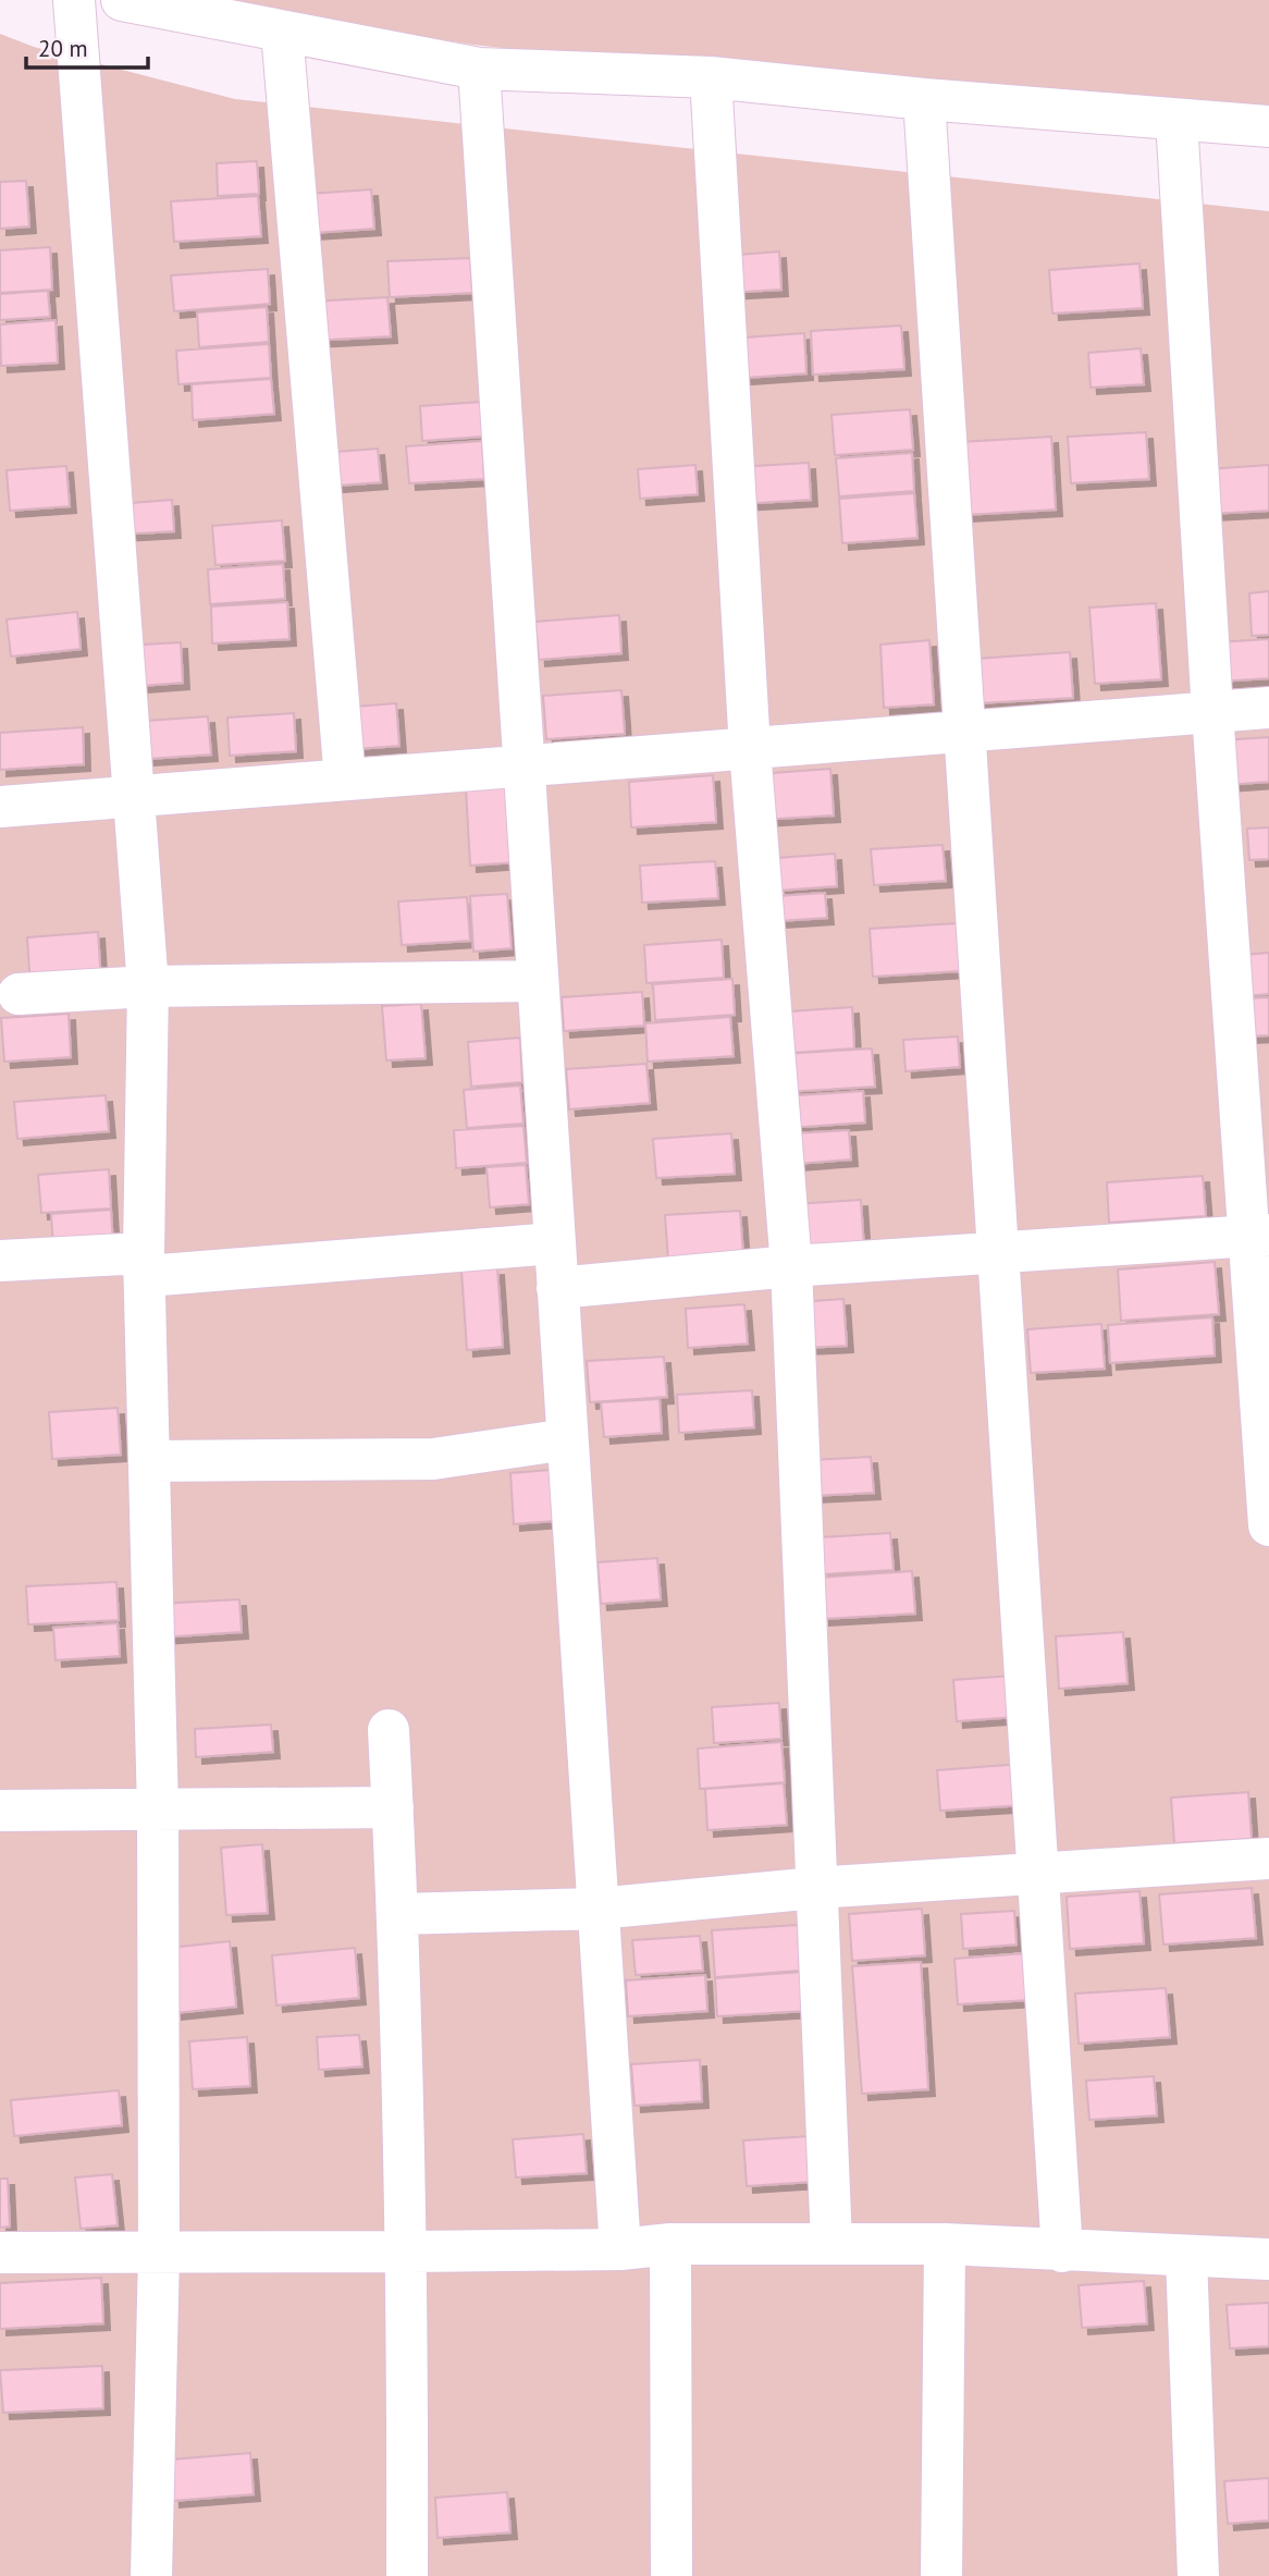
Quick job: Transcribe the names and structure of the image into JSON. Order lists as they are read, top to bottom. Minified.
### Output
{"scale_bar":"20 m"}
